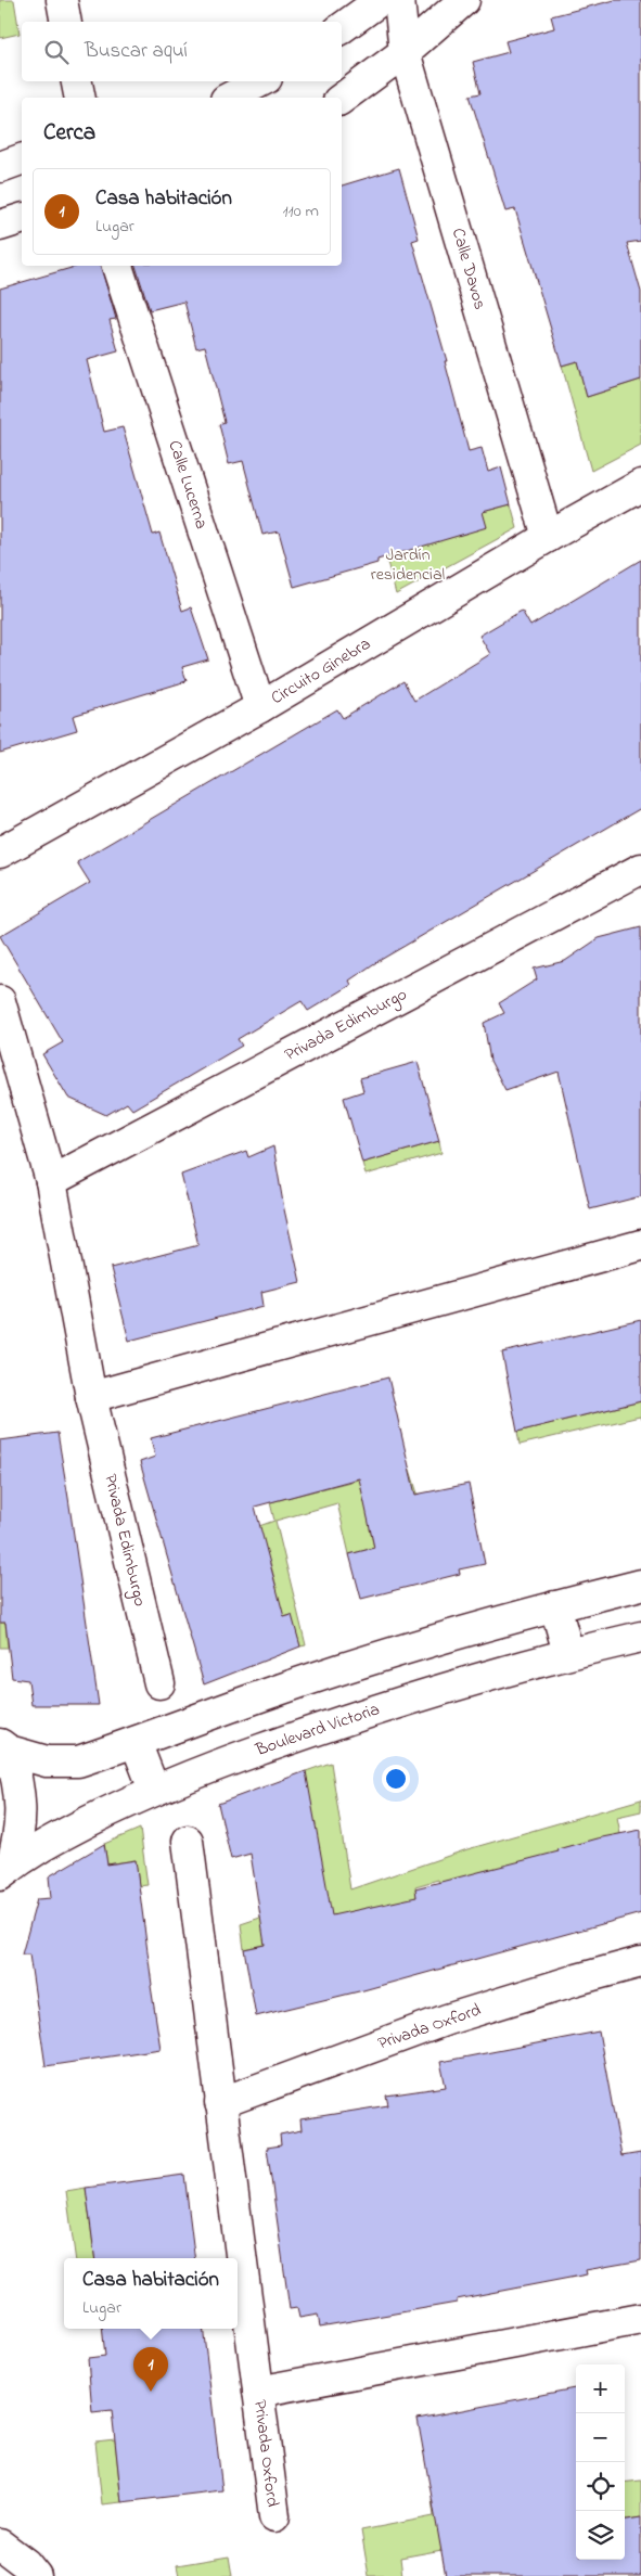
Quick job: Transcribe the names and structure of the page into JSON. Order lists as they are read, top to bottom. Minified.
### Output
{"streets":{"street":["Calle Davos","Calle Lucerna","Circuito Ginebra","Privada Edimburgo","Boulevard Victoria","Privada Oxford"]},"crossings":[["Calle Davos","Circuito Ginebra"],["Calle Lucerna","Circuito Ginebra"]],"parks":["Jardín residencial"],"page":{"search":"Buscar aquí","heading":"Cerca","list":[{"mark":"1","name":"Casa habitación","note":"Lugar","value":"110 m"}],"popup":["Casa habitación","Lugar"],"pins":"1","map_buttons":["+","−"]}}
